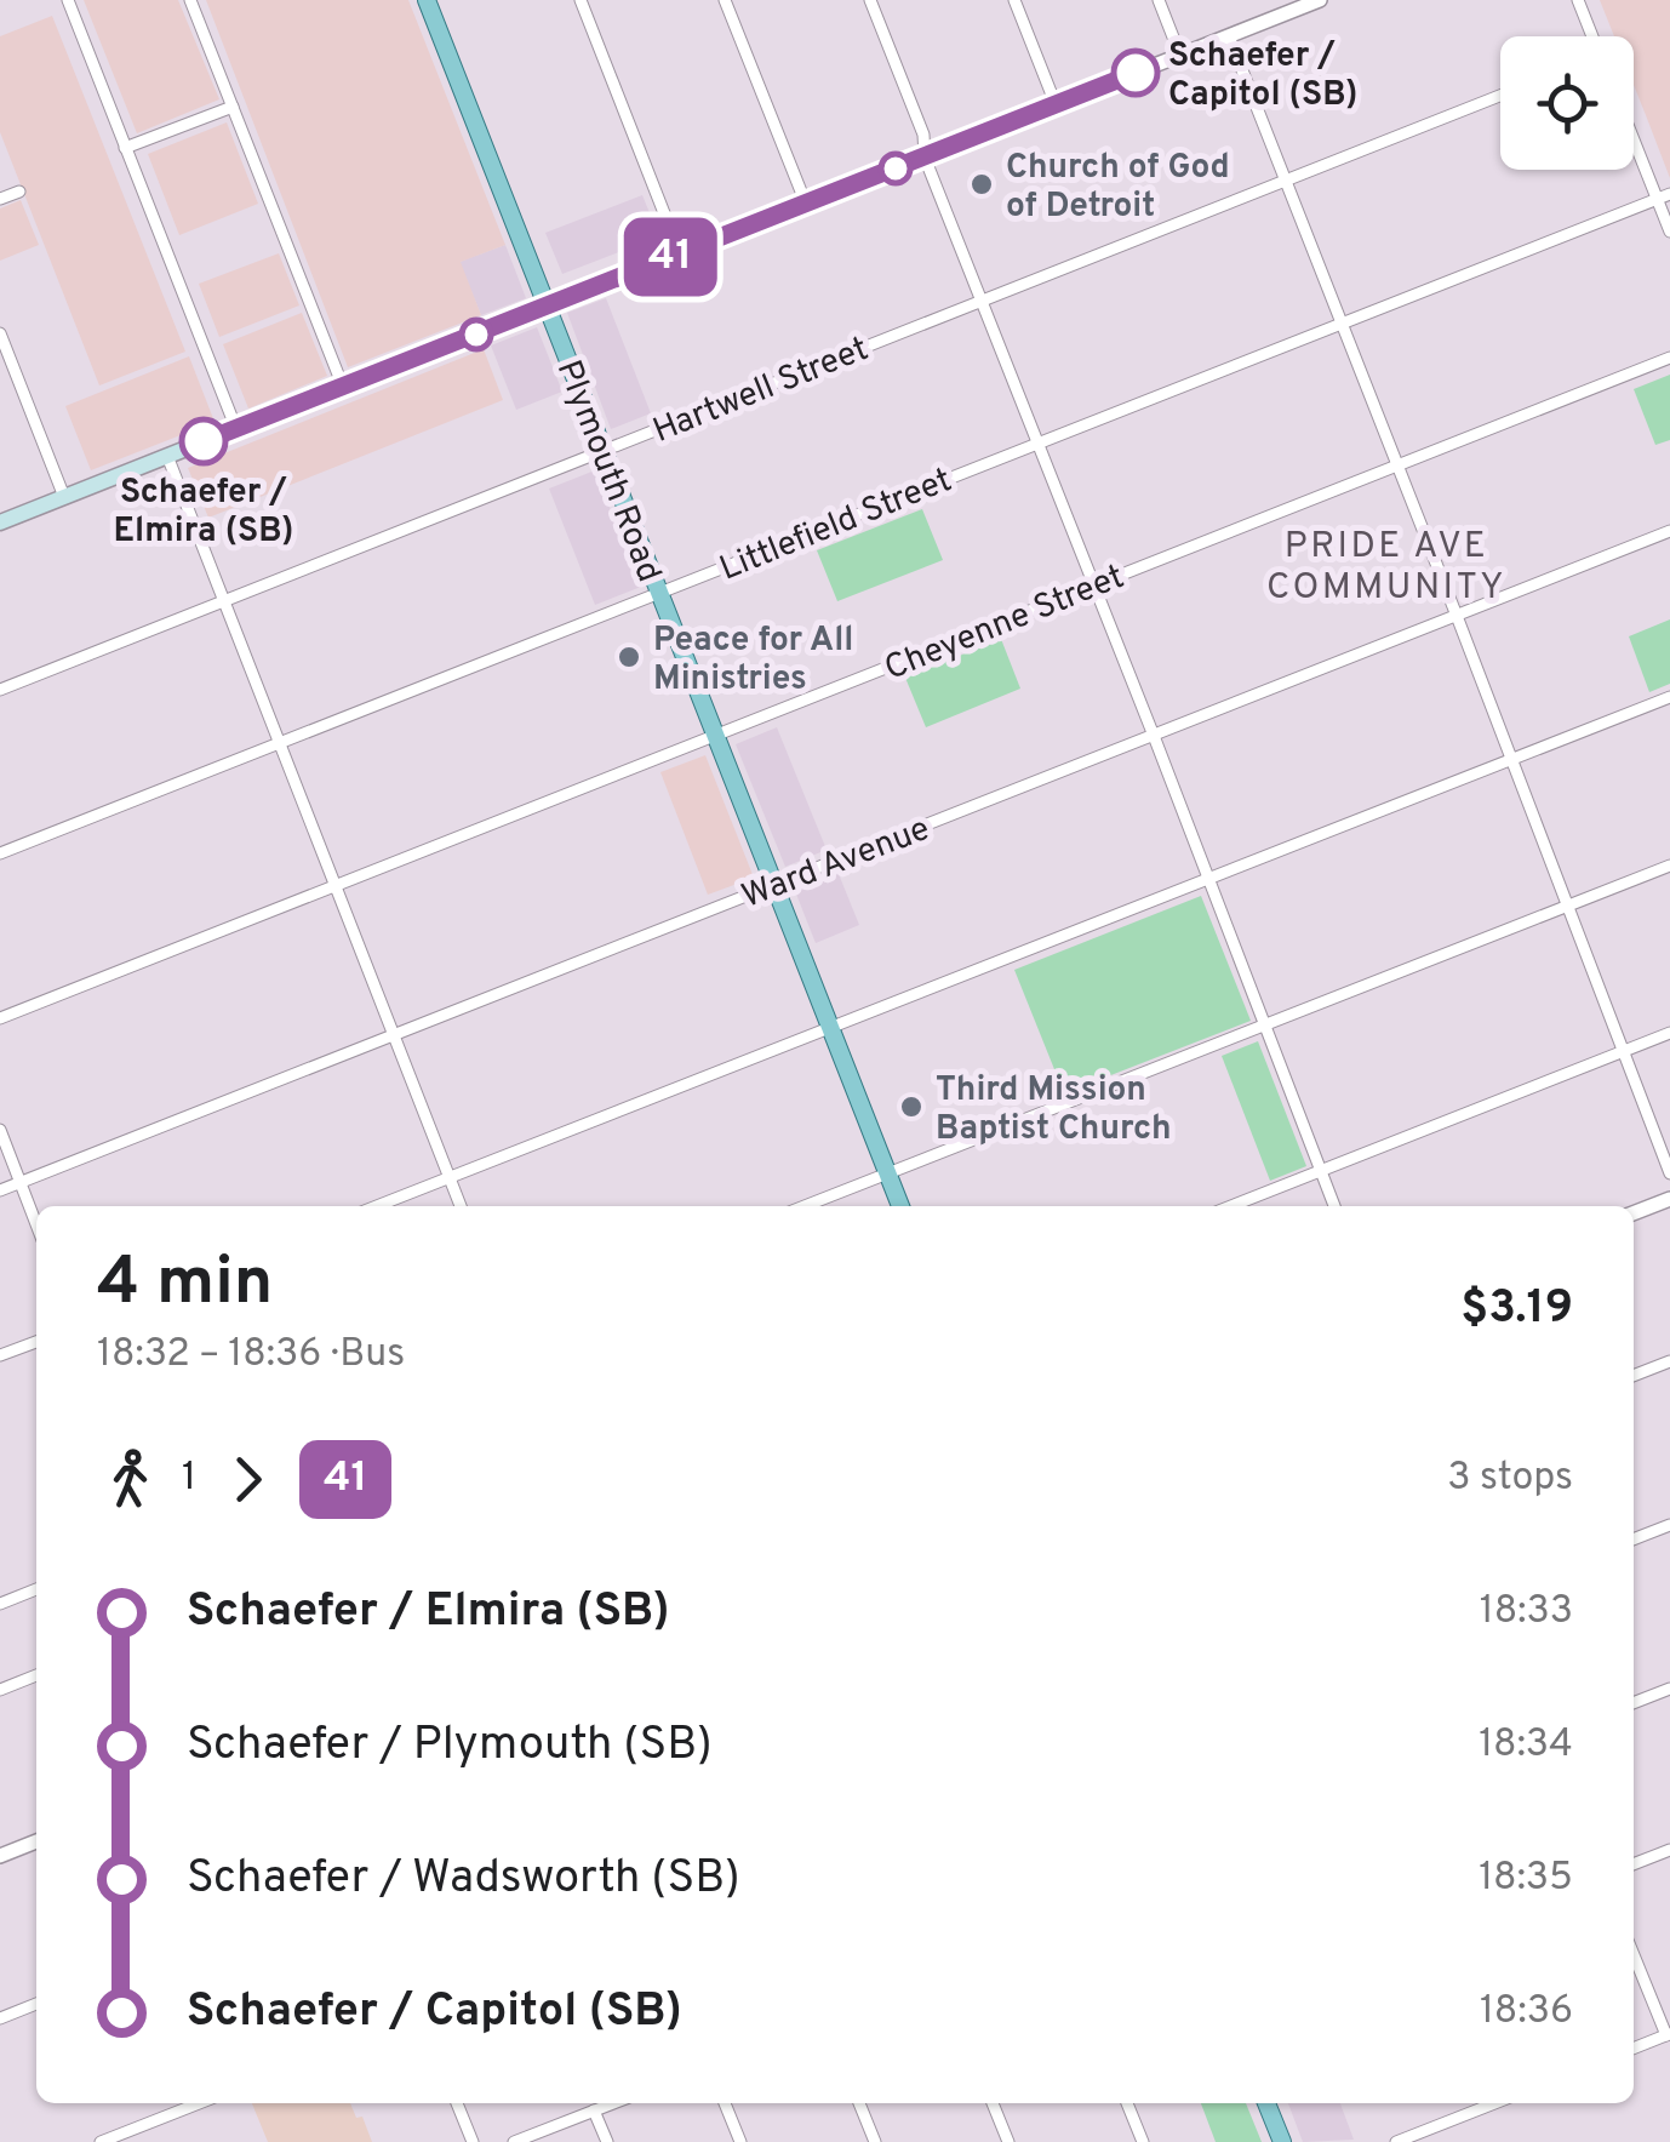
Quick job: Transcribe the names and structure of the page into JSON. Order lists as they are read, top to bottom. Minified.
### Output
{"streets":{"main road":["Plymouth Road"],"street":["Hartwell Street","Littlefield Street","Cheyenne Street","Ward Avenue"]},"crossings":[["Hartwell Street","Plymouth Road"],["Plymouth Road","Littlefield Street"],["Plymouth Road","Cheyenne Street"],["Plymouth Road","Ward Avenue"]],"districts":["PRIDE AVE COMMUNITY"],"places":["Schaefer / Capitol (SB)","Church of God of Detroit","Schaefer / Elmira (SB)","Peace for All Ministries","Third Mission Baptist Church"],"lines":["bus line 41"],"page":{"on_map":"41","heading":["4 min","18:32 – 18:36 · Bus","$3.19"],"legs":["1","41","3 stops"],"list":[{"name":"Schaefer / Elmira (SB)","value":"18:33"},{"name":"Schaefer / Plymouth (SB)","value":"18:34"},{"name":"Schaefer / Wadsworth (SB)","value":"18:35"},{"name":"Schaefer / Capitol (SB)","value":"18:36"}]}}
